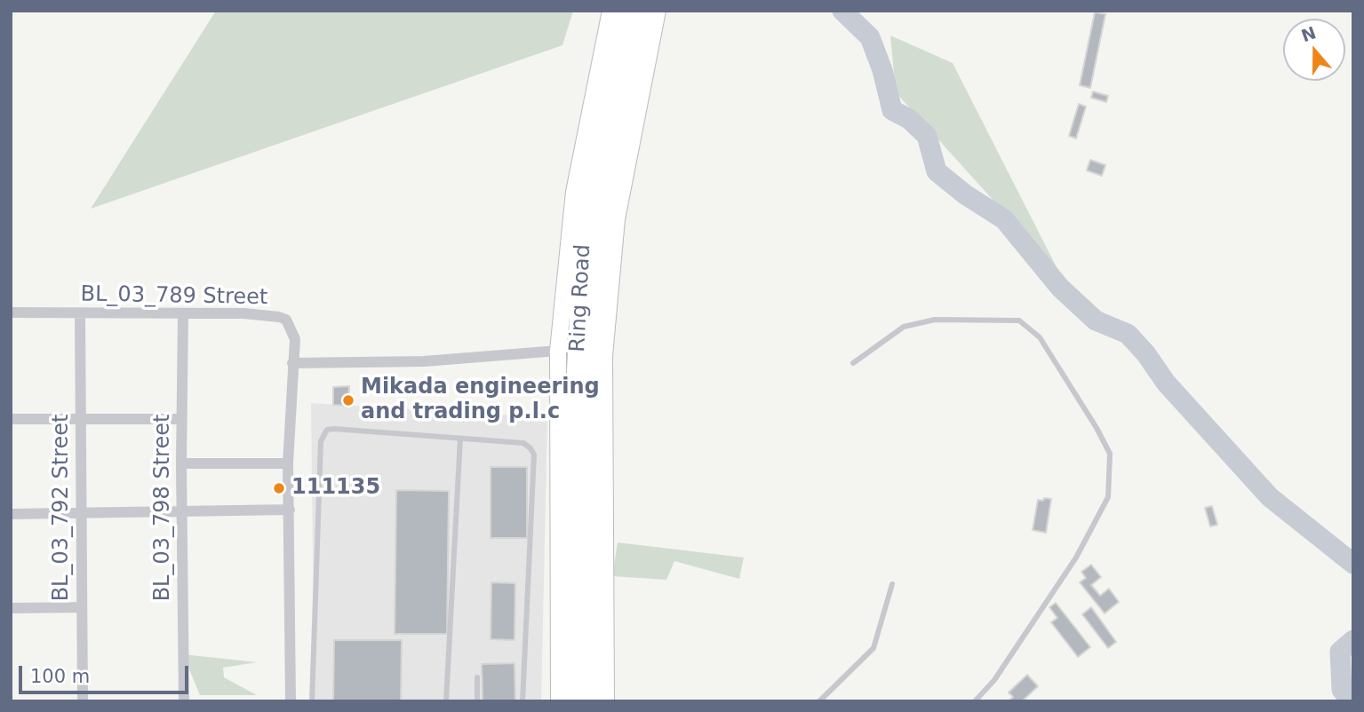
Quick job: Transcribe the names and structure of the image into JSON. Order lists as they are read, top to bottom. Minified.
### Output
{"streets":{"highway":["Ring Road"],"street":["BL_03_789 Street","BL_03_792 Street","BL_03_798 Street"]},"crossings":[["BL_03_789 Street","BL_03_792 Street"],["BL_03_789 Street","BL_03_798 Street"]],"places":["Mikada engineering and trading p.l.c","111135"],"scale_bar":"100 m","north":"top"}
